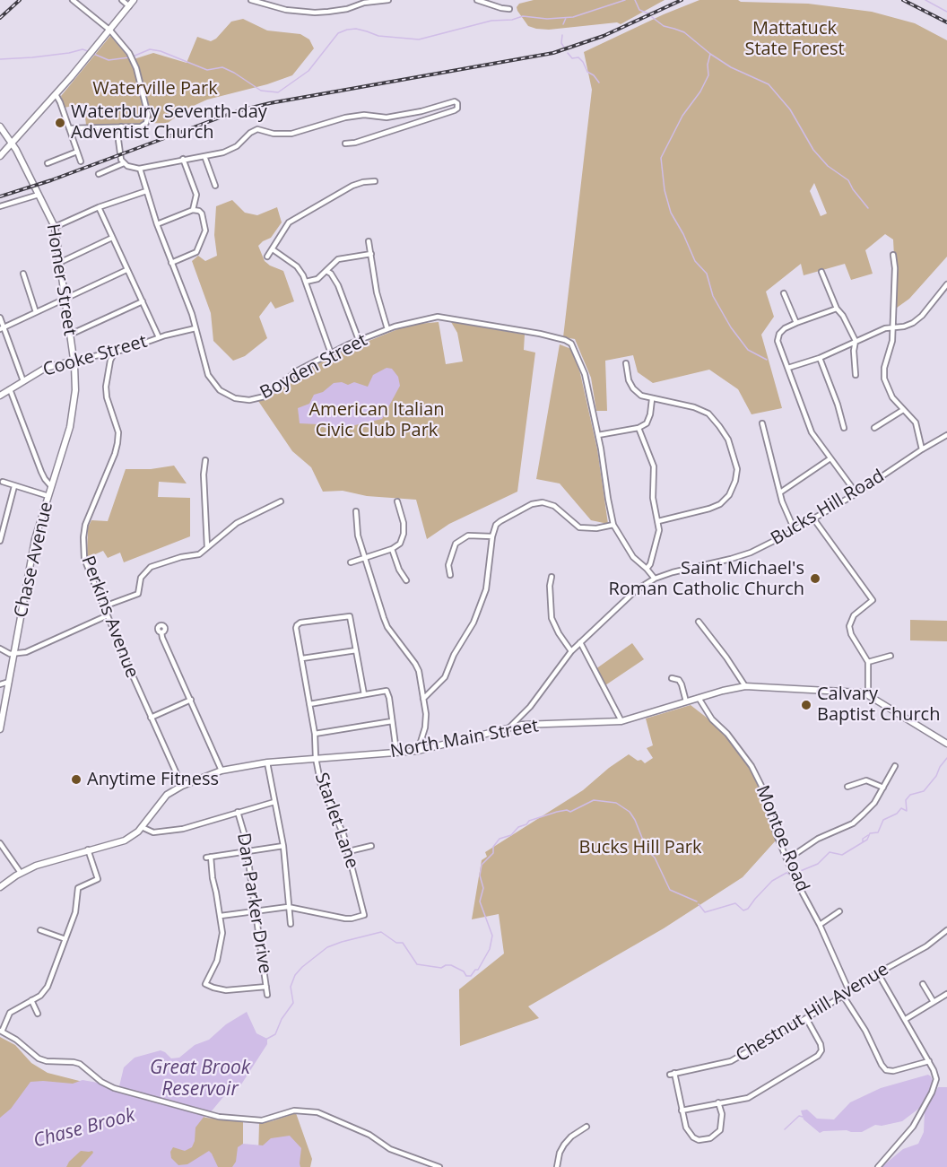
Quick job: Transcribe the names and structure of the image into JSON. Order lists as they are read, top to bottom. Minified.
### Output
{"streets":{"main road":["Homer Street","Cooke Street","Chase Avenue","North Main Street"],"street":["Boyden Street","Bucks Hill Road","Perkins Avenue","Starlet Lane","Montoe Road","Dan Parker Drive","Chestnut Hill Avenue"]},"crossings":[["Homer Street","Cooke Street"],["Homer Street","Chase Avenue"],["Cooke Street","Boyden Street"],["Cooke Street","Chase Avenue"],["Cooke Street","Perkins Avenue"],["Boyden Street","Bucks Hill Road"],["Bucks Hill Road","North Main Street"],["Perkins Avenue","North Main Street"],["North Main Street","Starlet Lane"],["North Main Street","Montoe Road"],["Montoe Road","Chestnut Hill Avenue"]],"water":["Great Brook Reservoir","Chase Brook"],"parks":["Mattatuck State Forest","Waterville Park","American Italian Civic Club Park","Bucks Hill Park"],"places":["Waterbury Seventh-day Adventist Church","Saint Michael's Roman Catholic Church","Calvary Baptist Church","Anytime Fitness"]}
